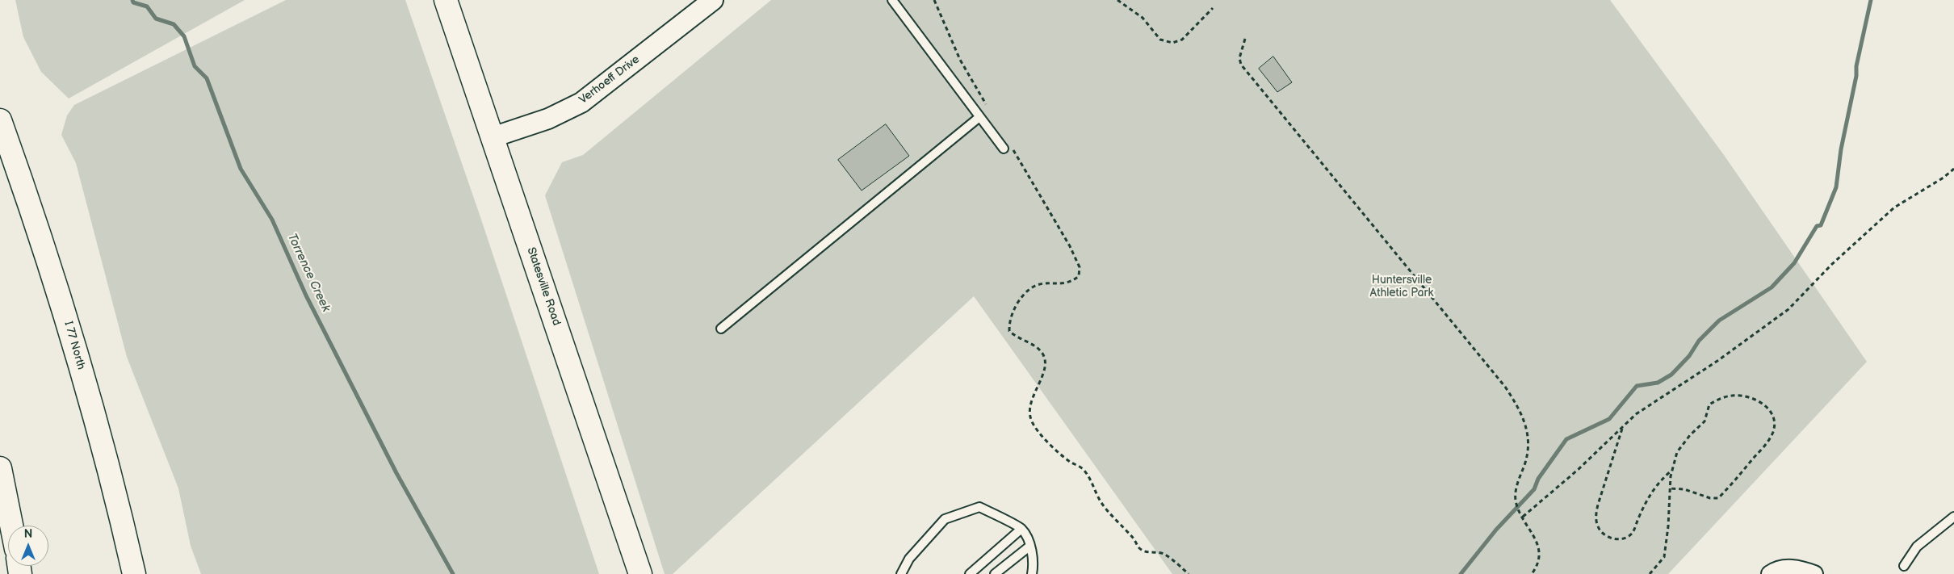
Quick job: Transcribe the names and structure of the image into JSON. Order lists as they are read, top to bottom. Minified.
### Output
{"streets":{"main road":["Statesville Road","I 77 North"],"street":["Verhoeff Drive"]},"crossings":[["Verhoeff Drive","Statesville Road"]],"water":["Torrence Creek"],"parks":["Huntersville Athletic Park"],"north":"top"}
